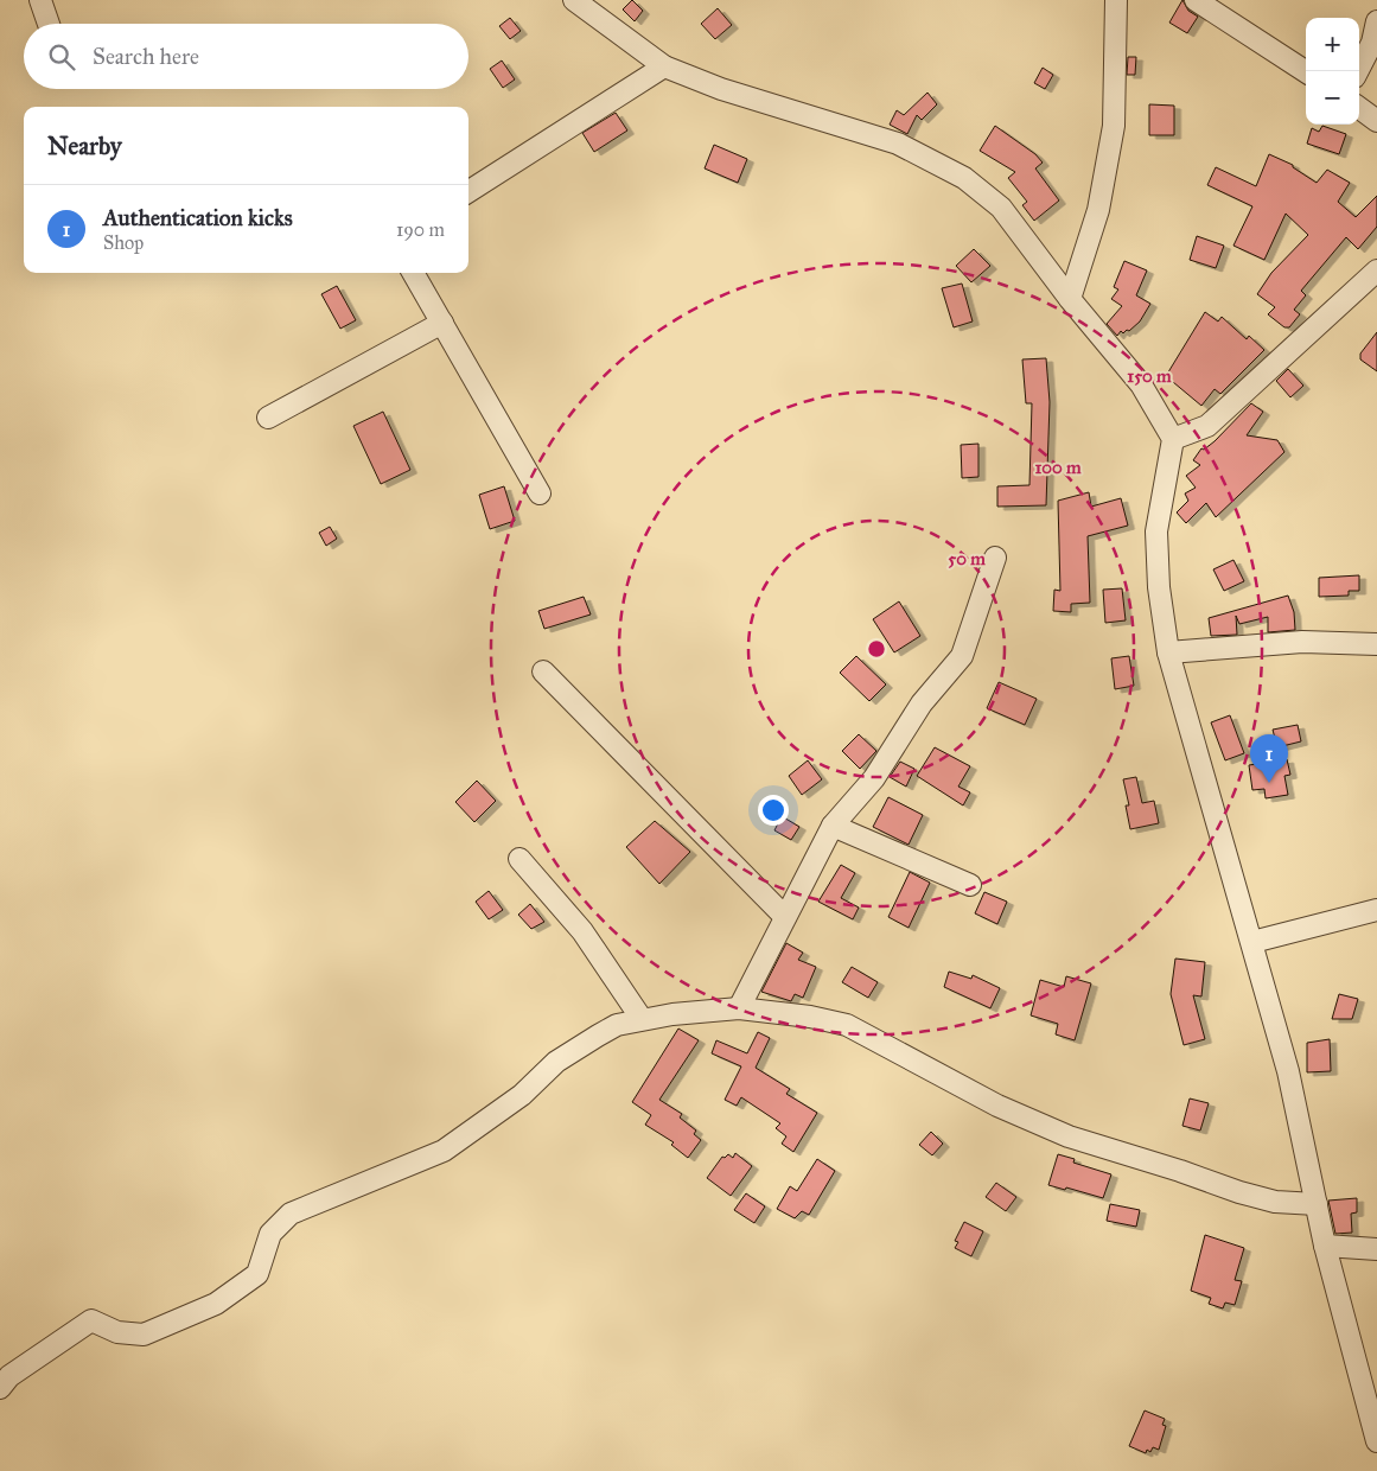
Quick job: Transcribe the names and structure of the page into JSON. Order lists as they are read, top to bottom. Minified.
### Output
{"page":{"map_buttons":["+","−"],"search":"Search here","heading":"Nearby","list":[{"mark":"1","name":"Authentication kicks","note":"Shop","value":"190 m"}],"pins":"1"},"rings":["150 m","100 m","50 m"]}
